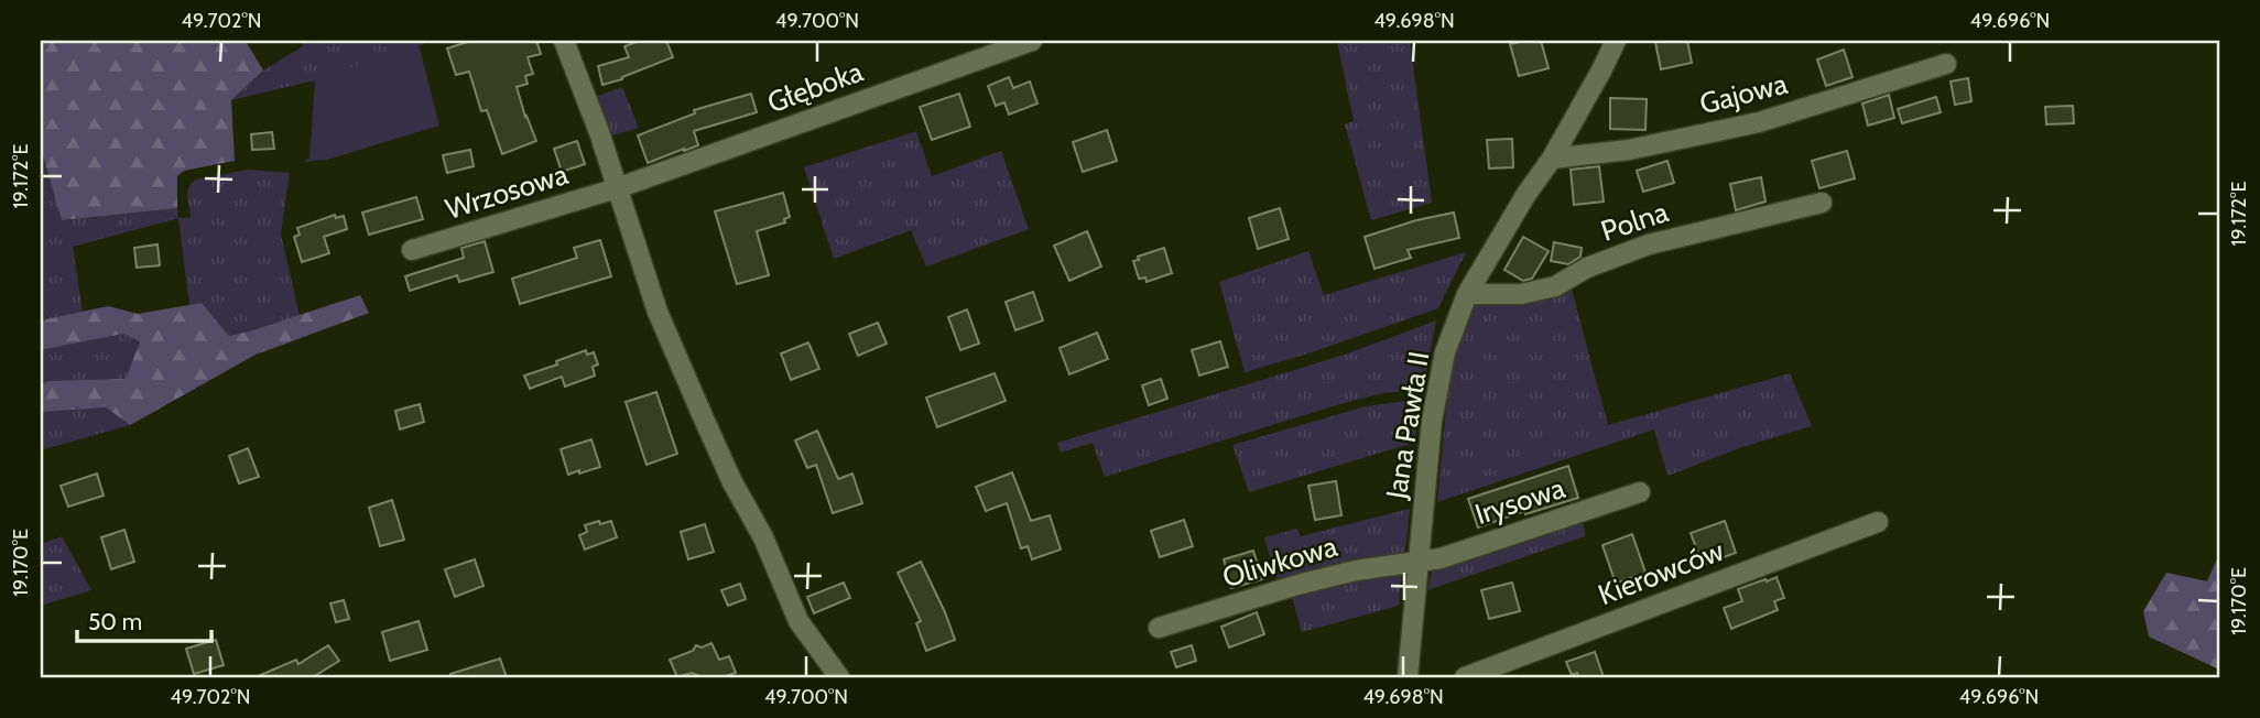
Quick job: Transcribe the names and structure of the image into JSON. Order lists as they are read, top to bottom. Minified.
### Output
{"streets":{"street":["Głęboka","Gajowa","Wrzosowa","Polna","Jana Pawła II","Irysowa","Oliwkowa","Kierowców"]},"crossings":[["Głęboka","Wrzosowa"],["Gajowa","Jana Pawła II"],["Polna","Jana Pawła II"],["Jana Pawła II","Irysowa"],["Jana Pawła II","Oliwkowa"],["Irysowa","Oliwkowa"]],"scale_bar":"50 m","coordinates":["49.702°N","49.700°N","49.698°N","49.696°N","19.172°E","19.170°E"]}
